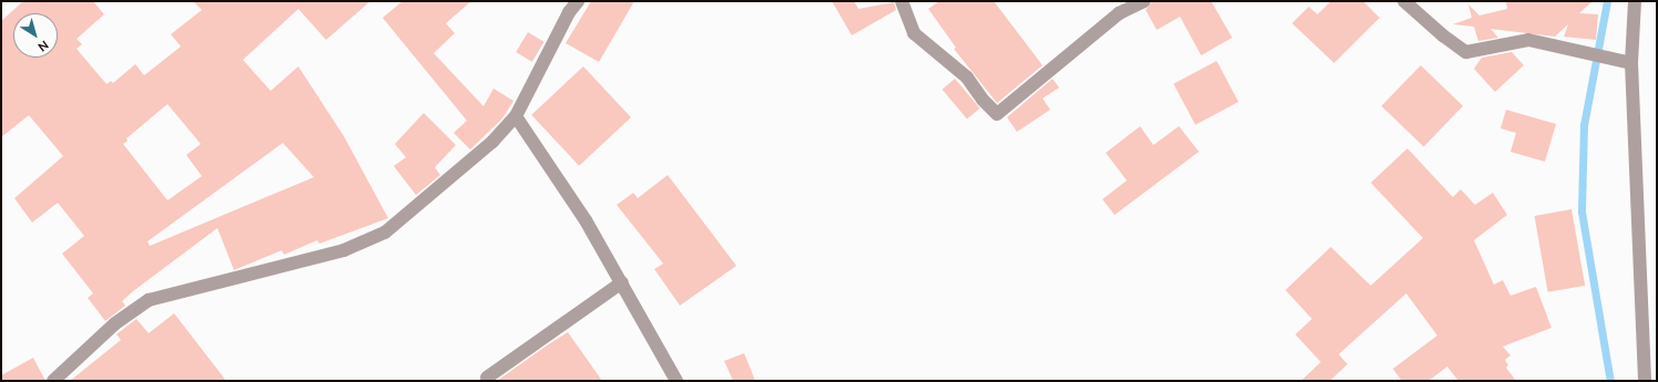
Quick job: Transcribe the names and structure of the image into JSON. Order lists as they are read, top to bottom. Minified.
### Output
{"north":"bottom right"}
